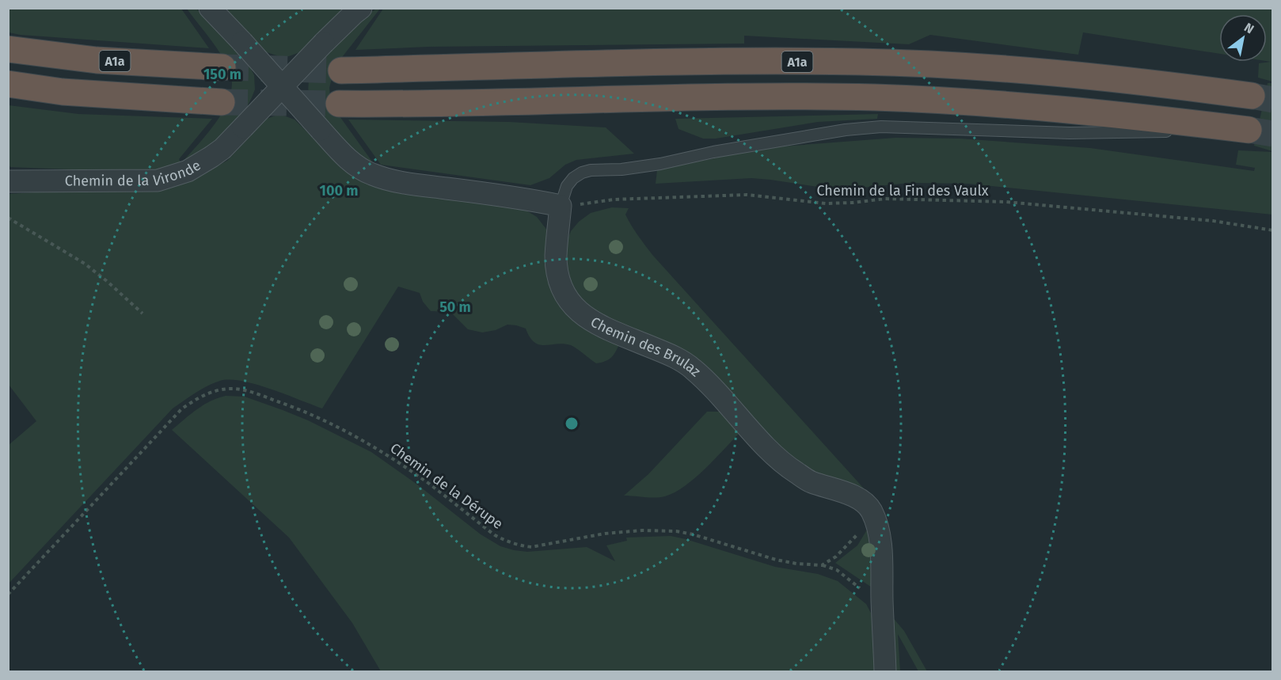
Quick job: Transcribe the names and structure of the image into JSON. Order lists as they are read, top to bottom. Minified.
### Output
{"streets":{"highway":["A1a"],"street":["Chemin de la Vironde","Chemin des Brulaz"],"path":["Chemin de la Fin des Vaulx","Chemin de la Dérupe"]},"crossings":[["Chemin de la Fin des Vaulx","Chemin des Brulaz"]],"north":"top right","rings":["150 m","100 m","50 m"]}
